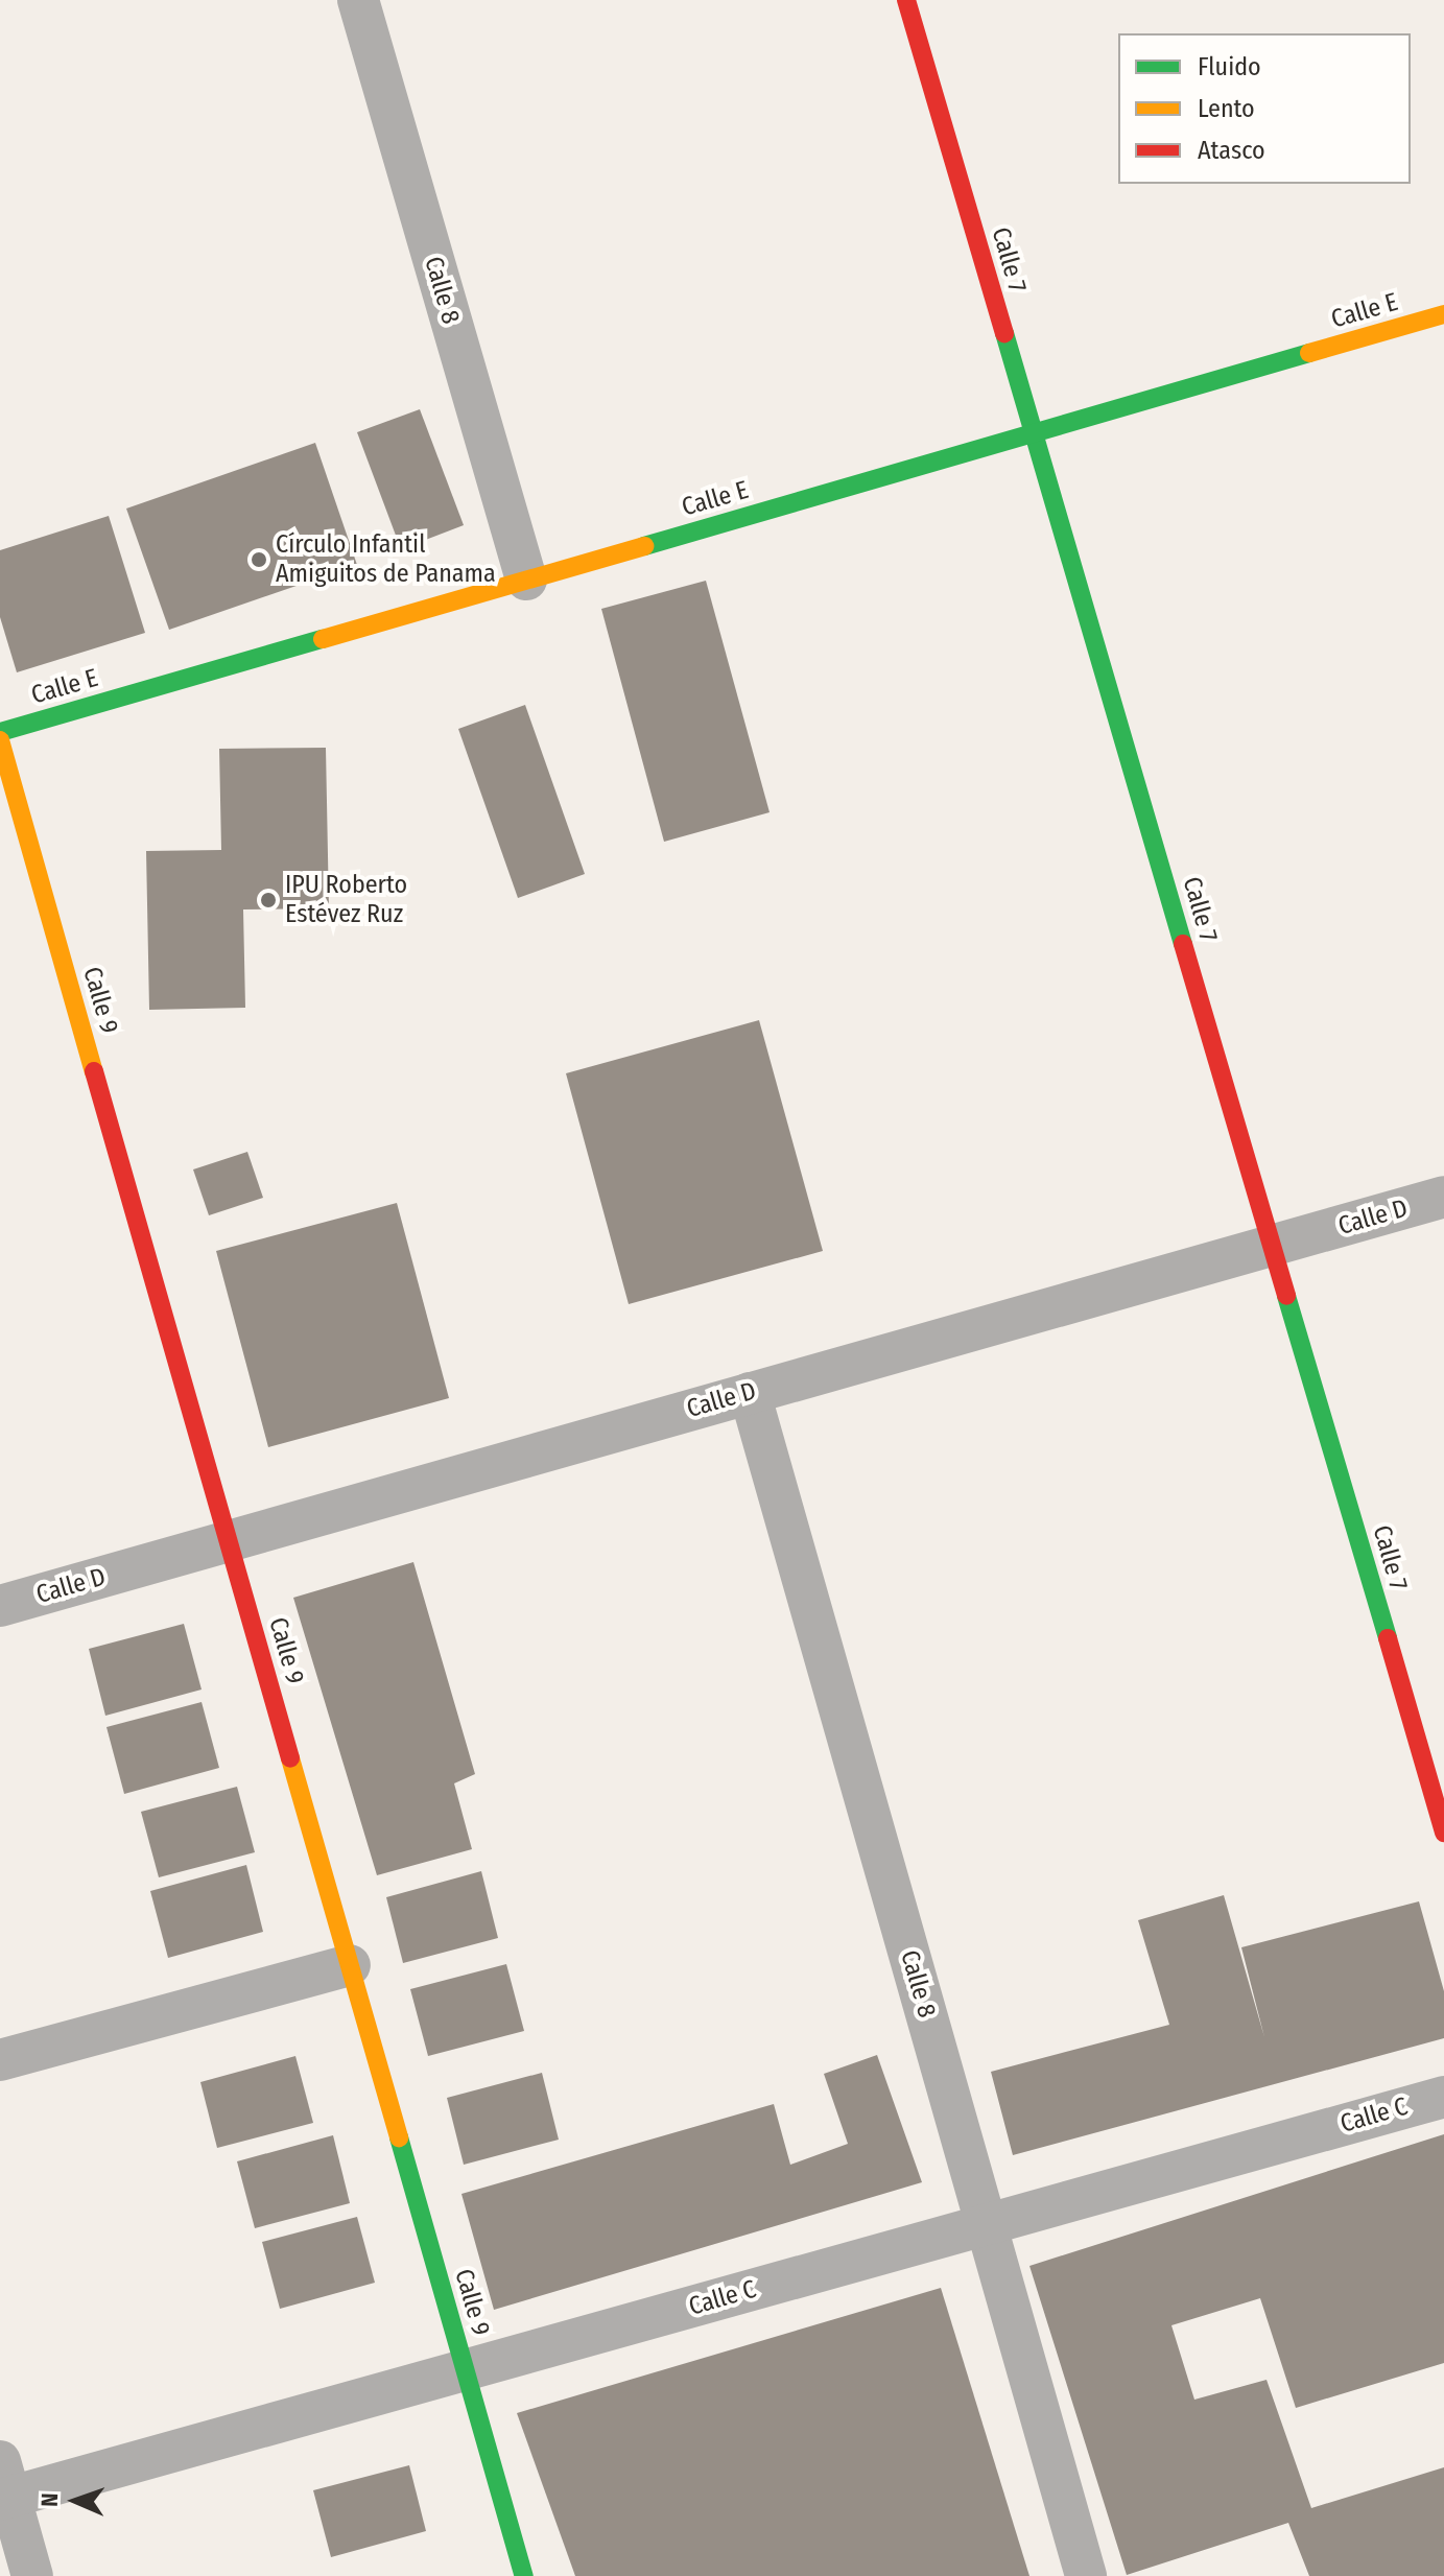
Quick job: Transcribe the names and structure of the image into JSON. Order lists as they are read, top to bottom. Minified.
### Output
{"streets":{"street":["Calle 7","Calle 8","Calle E","Calle 9","Calle D","Calle C"]},"crossings":[["Calle 7","Calle E"],["Calle 7","Calle D"],["Calle 8","Calle E"],["Calle 8","Calle D"],["Calle 8","Calle C"],["Calle 9","Calle D"],["Calle 9","Calle C"]],"places":["Círculo Infantil Amiguitos de Panama","IPU Roberto Estévez Ruz"],"legend":["Fluido","Lento","Atasco"],"north":"left"}
